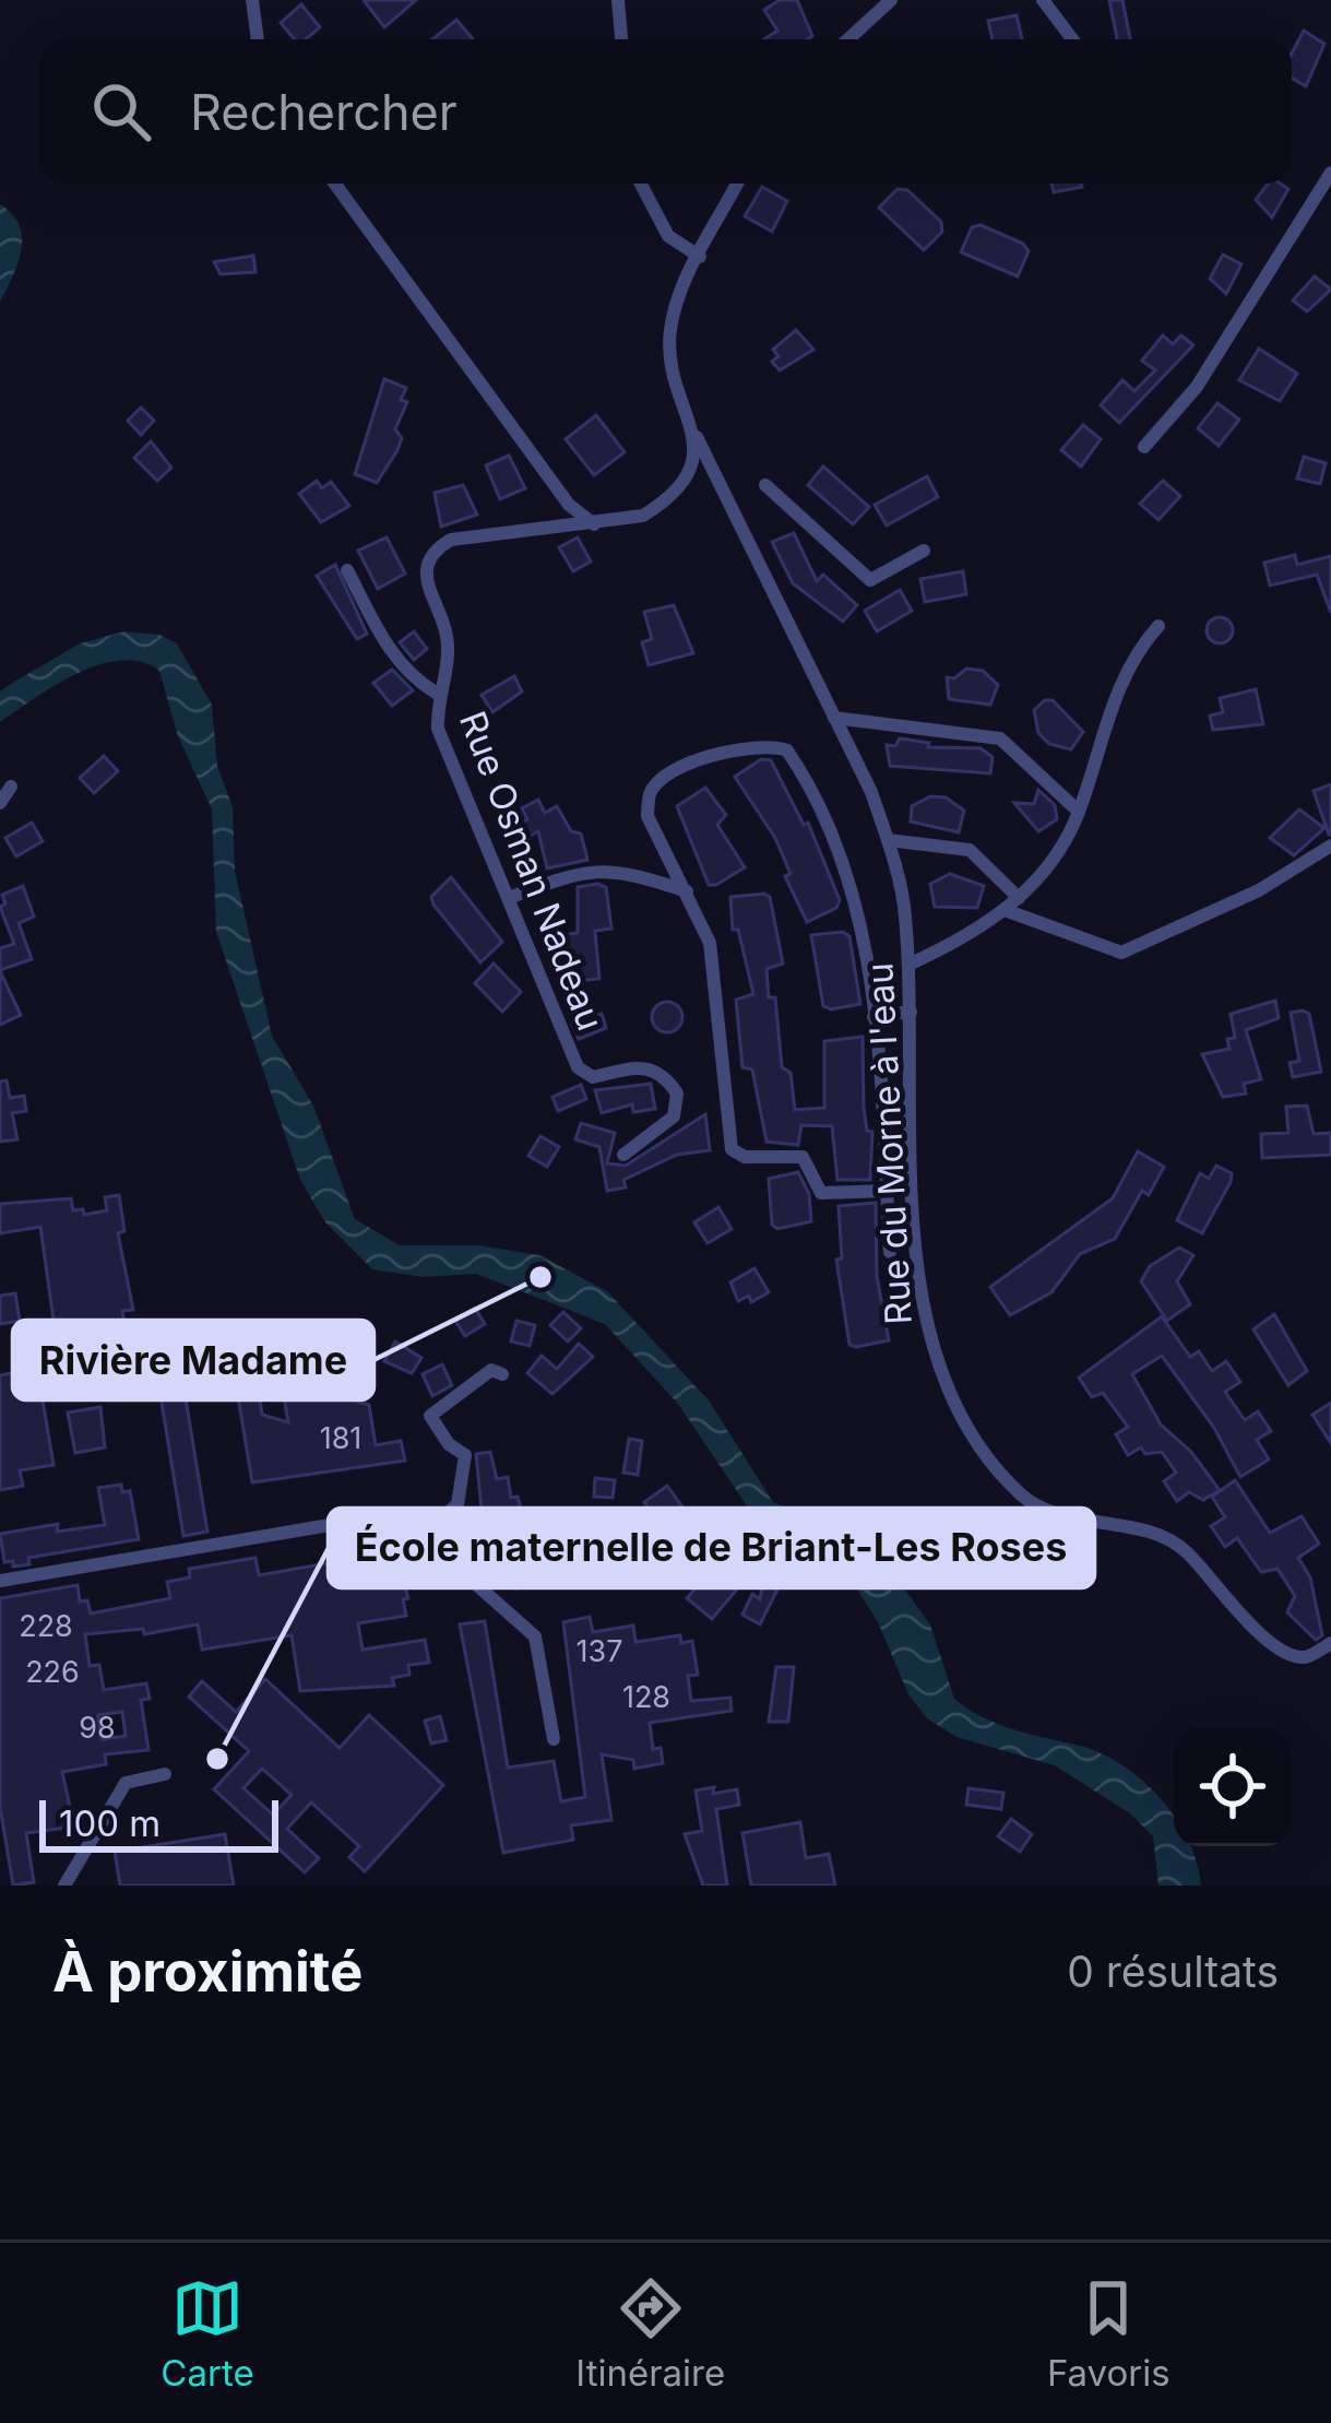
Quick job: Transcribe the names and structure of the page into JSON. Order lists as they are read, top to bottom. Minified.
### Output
{"streets":{"street":["Rue Osman Nadeau","Rue du Morne à l'eau"]},"crossings":[["Rue Osman Nadeau","Rue du Morne à l'eau"]],"places":["Rivière Madame","École maternelle de Briant-Les Roses"],"house_numbers":["181","228","137","226","128","98"],"scale_bar":"100 m","page":{"search":"Rechercher","scale":"100 m","heading":["À proximité","0 résultats"],"nav":["Carte","Itinéraire","Favoris"]}}
